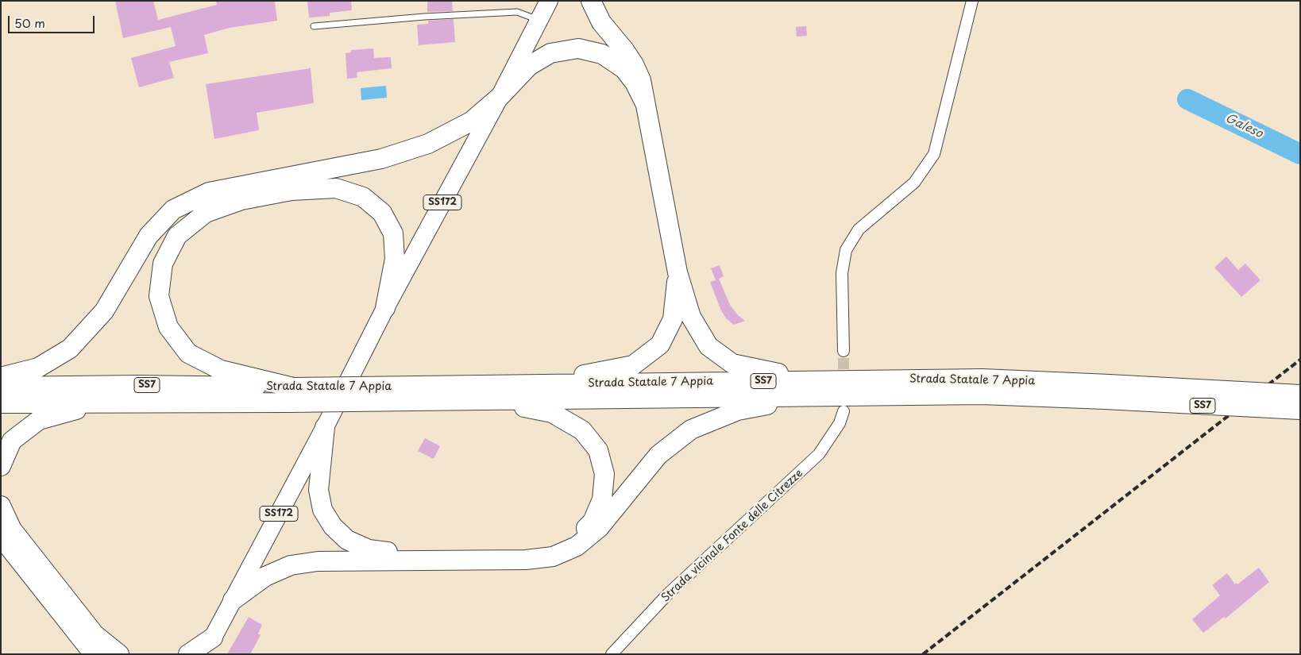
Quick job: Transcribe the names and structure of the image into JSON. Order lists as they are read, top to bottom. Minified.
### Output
{"streets":{"highway":["Strada Statale 7 Appia","SS7"],"main road":["SS172"],"street":["Strada vicinale Fonte delle Citrezze"]},"water":["Galeso"],"scale_bar":"50 m"}
